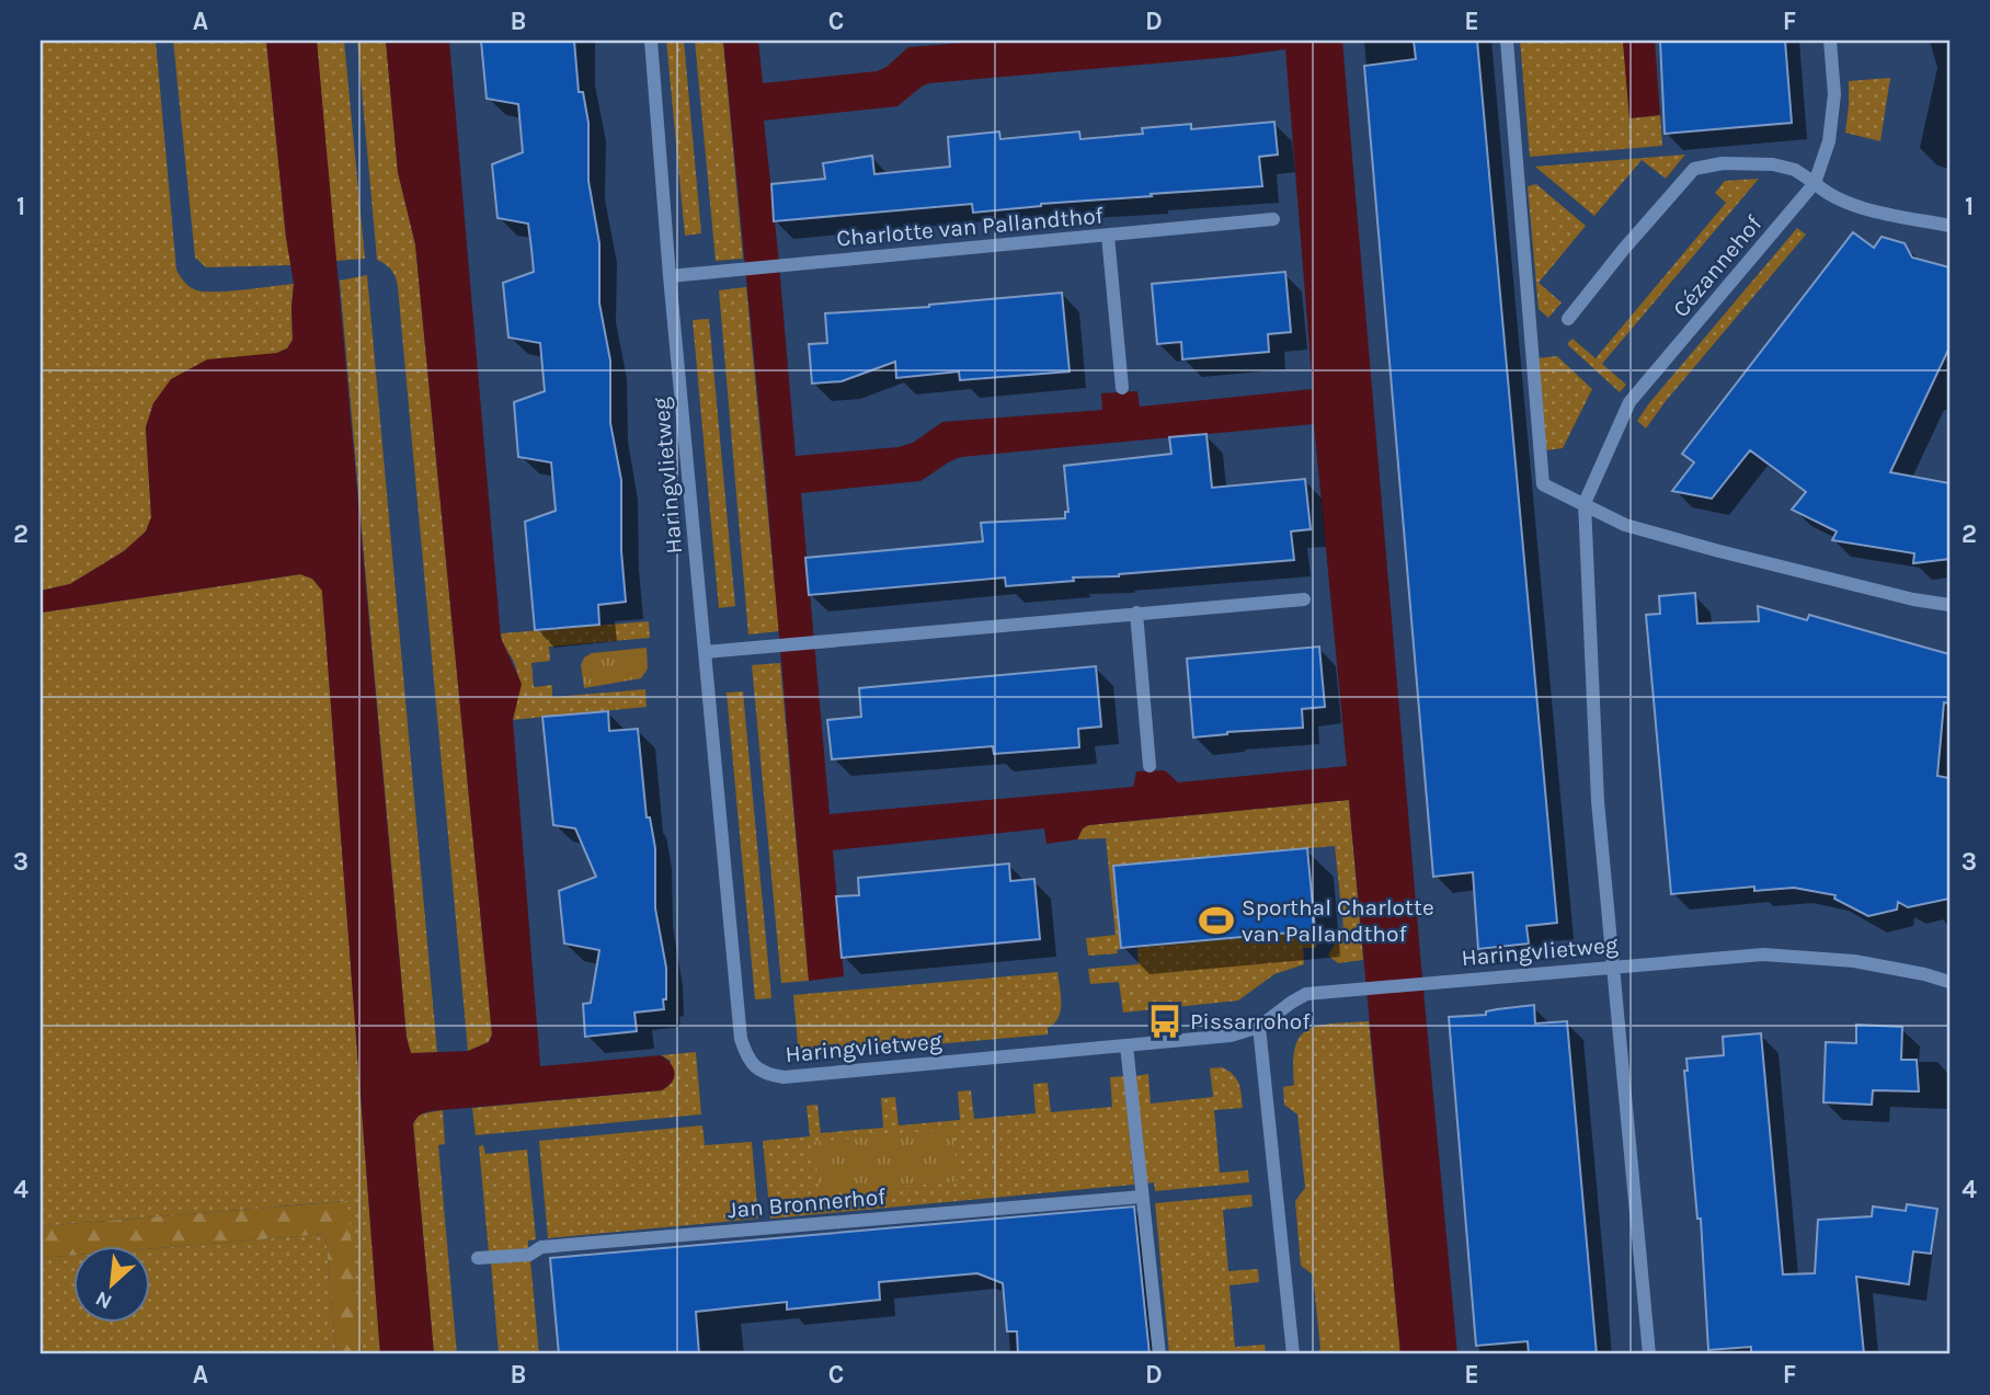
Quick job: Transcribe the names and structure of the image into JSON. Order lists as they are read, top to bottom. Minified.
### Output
{"streets":{"street":["Charlotte van Pallandthof","Cézannehof","Haringvlietweg","Jan Bronnerhof"]},"crossings":[["Charlotte van Pallandthof","Haringvlietweg"],["Cézannehof","Haringvlietweg"]],"places":{"sports":["Sporthal Charlotte van Pallandthof"],"bus stop":["Pissarrohof"]},"north":"bottom left","grid":{"columns":["A","B","C","D","E","F"],"rows":["1","2","3","4"]}}
